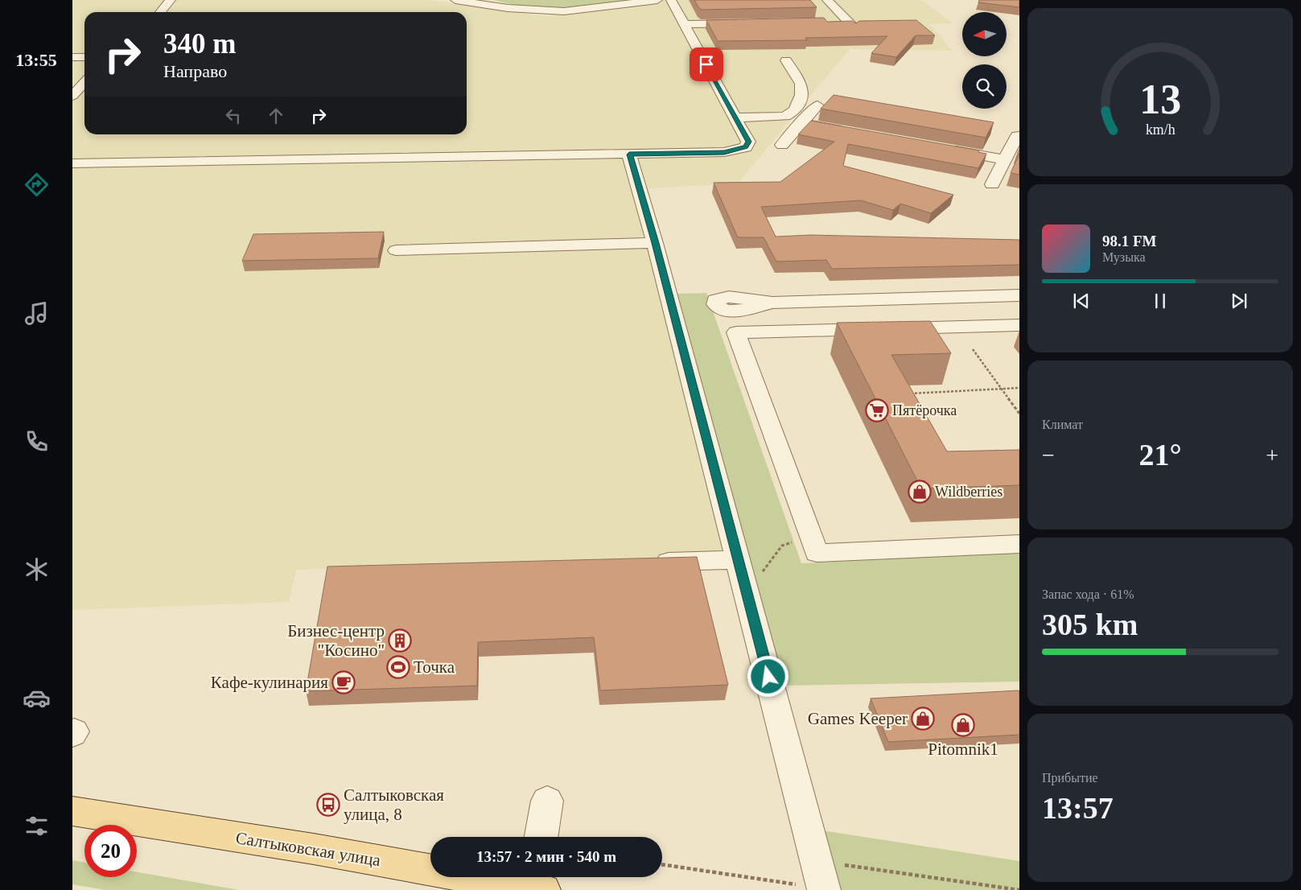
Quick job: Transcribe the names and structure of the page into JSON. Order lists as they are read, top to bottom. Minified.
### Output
{"streets":{"main road":["Салтыковская улица"]},"places":{"supermarket":["Пятёрочка"],"shop":["Wildberries","Games Keeper","Pitomnik1"],"building":["Бизнес-центр \"Косино\""],"sports":["Точка"],"cafe":["Кафе-кулинария"],"bus stop":["Салтыковская улица, 8"]},"north":"left","page":{"tabs":"13:55","turn":["340 m","Направо"],"song":["98.1 FM","Музыка"],"tile":["Климат",["Запас хода · 61%","305 km"],["Прибытие","13:57"]],"heat":["−","21°","+"],"limit":"20","trip":"13:57 · 2 мин · 540 m","gauge":["13","km/h"]}}
